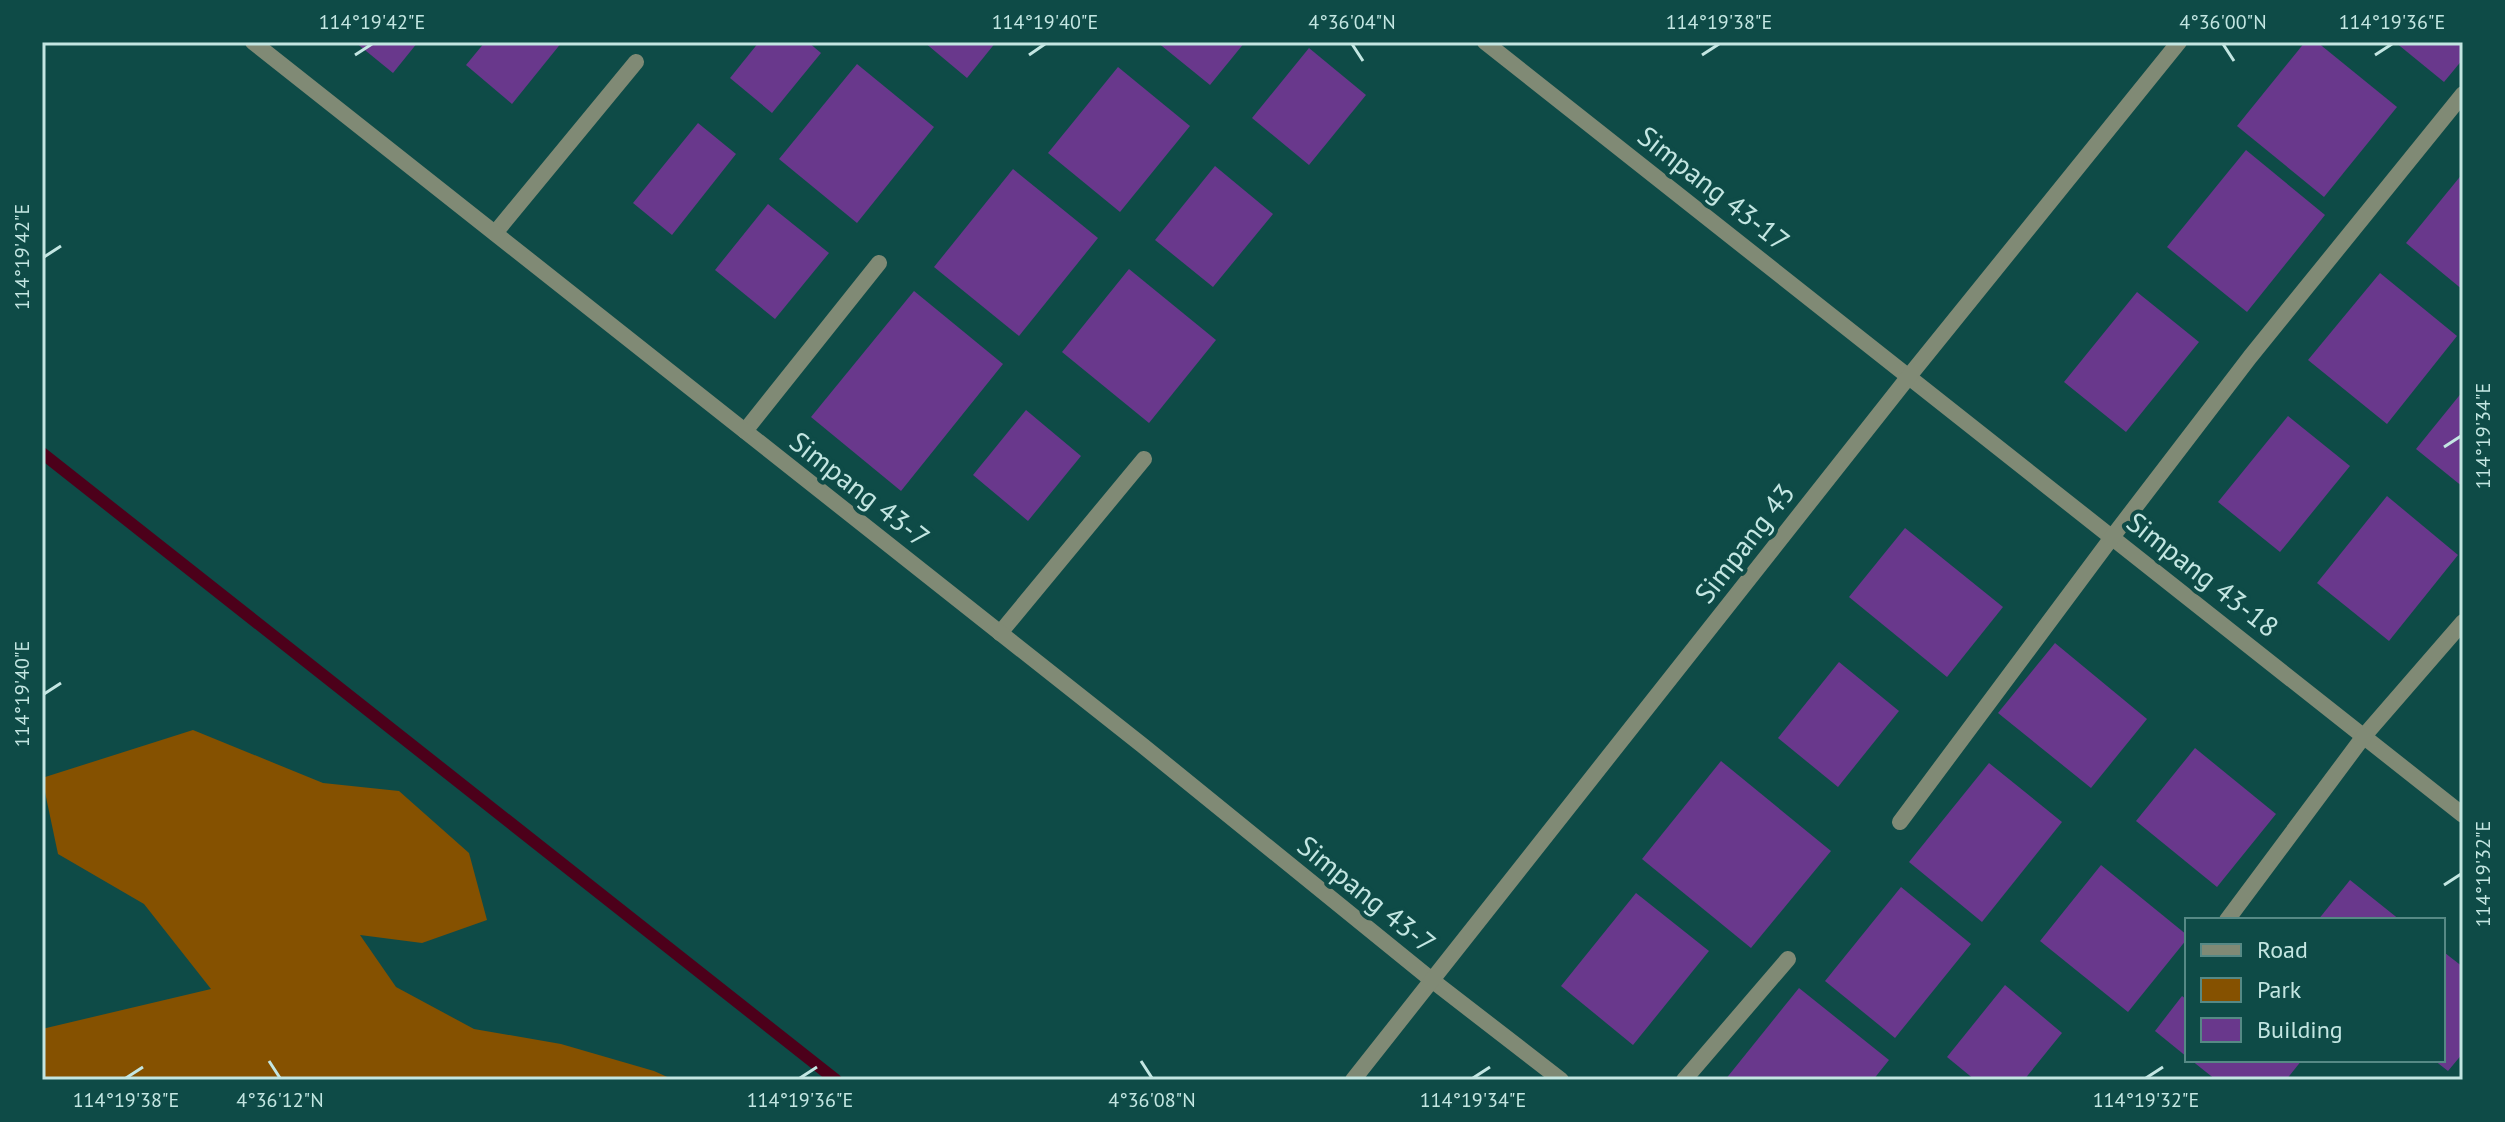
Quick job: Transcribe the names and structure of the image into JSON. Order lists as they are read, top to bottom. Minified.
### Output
{"streets":{"street":["Simpang 43-17","Simpang 43-7","Simpang 43","Simpang 43-18"]},"crossings":[["Simpang 43-17","Simpang 43"],["Simpang 43-17","Simpang 43-18"],["Simpang 43-7","Simpang 43"],["Simpang 43","Simpang 43-18"]],"legend":["Road","Park","Building"],"coordinates":["114°19'42\"E","114°19'40\"E","4°36'04\"N","114°19'38\"E","4°36'00\"N","114°19'36\"E","114°19'34\"E","114°19'32\"E","4°36'12\"N","4°36'08\"N"]}
